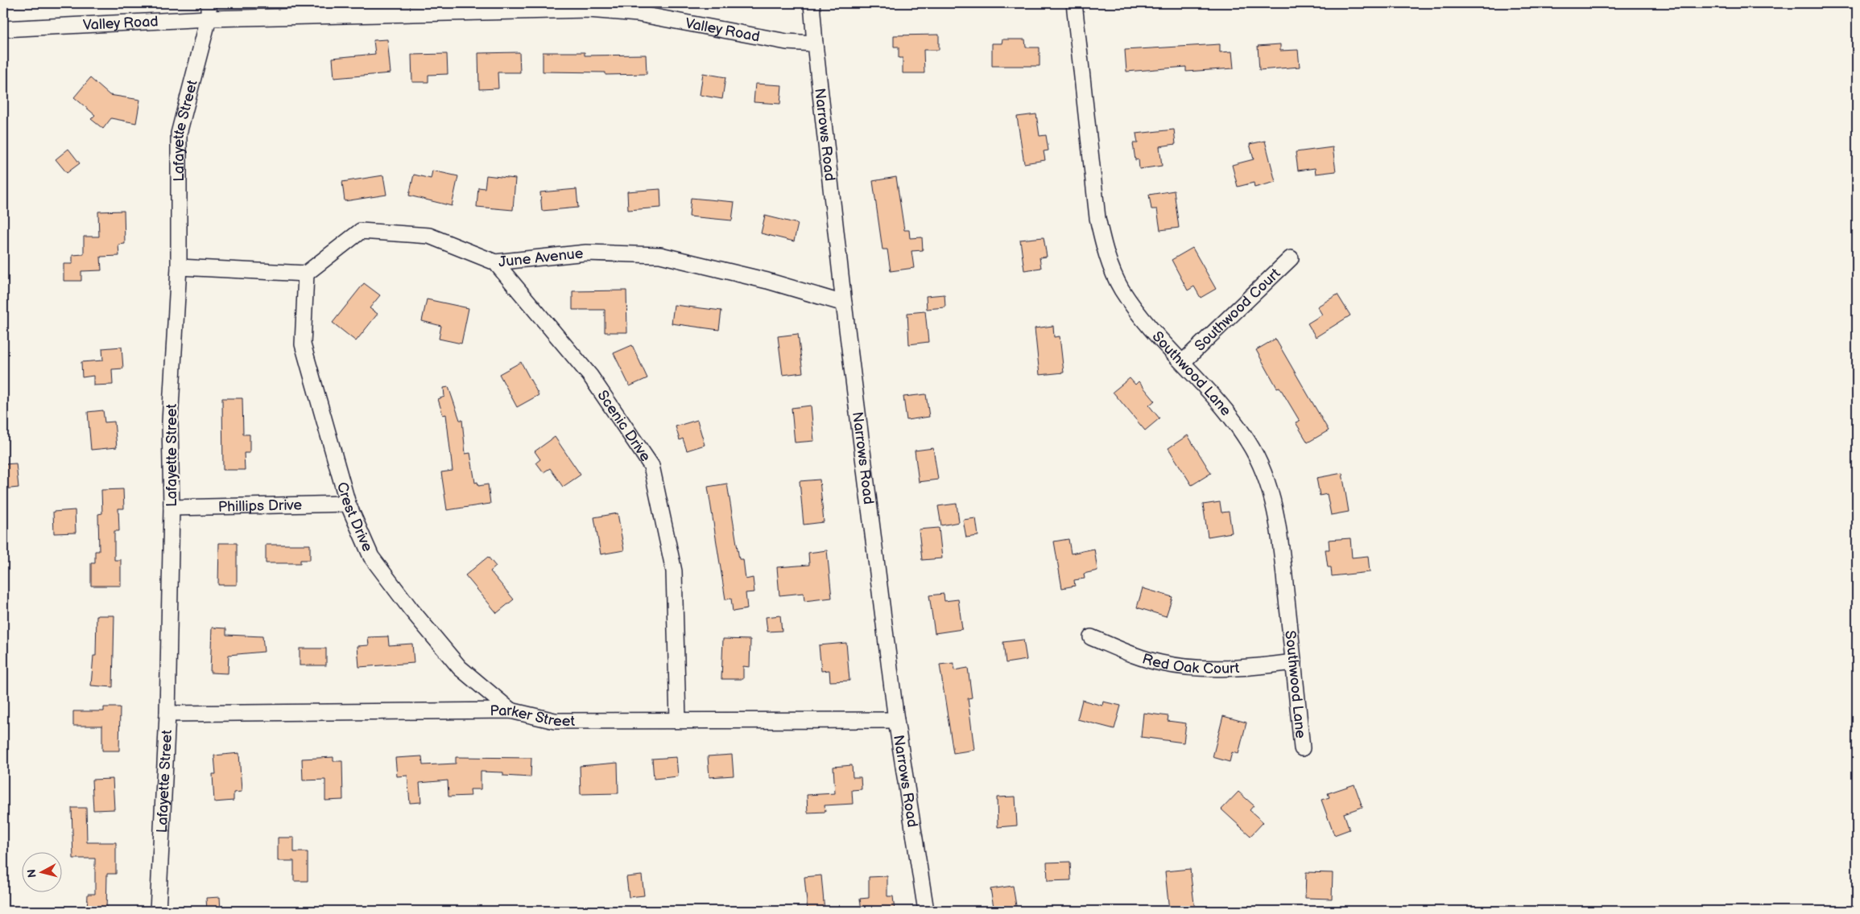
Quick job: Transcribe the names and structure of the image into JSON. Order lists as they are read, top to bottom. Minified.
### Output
{"streets":{"street":["Valley Road","Lafayette Street","Narrows Road","June Avenue","Southwood Court","Southwood Lane","Scenic Drive","Phillips Drive","Crest Drive","Red Oak Court","Parker Street"]},"crossings":[["Valley Road","Lafayette Street"],["Valley Road","Narrows Road"],["Lafayette Street","Phillips Drive"],["Lafayette Street","Parker Street"],["Narrows Road","June Avenue"],["Narrows Road","Parker Street"],["June Avenue","Scenic Drive"],["June Avenue","Crest Drive"],["Southwood Court","Southwood Lane"],["Southwood Lane","Red Oak Court"],["Scenic Drive","Parker Street"],["Phillips Drive","Crest Drive"],["Crest Drive","Parker Street"]],"north":"left"}
